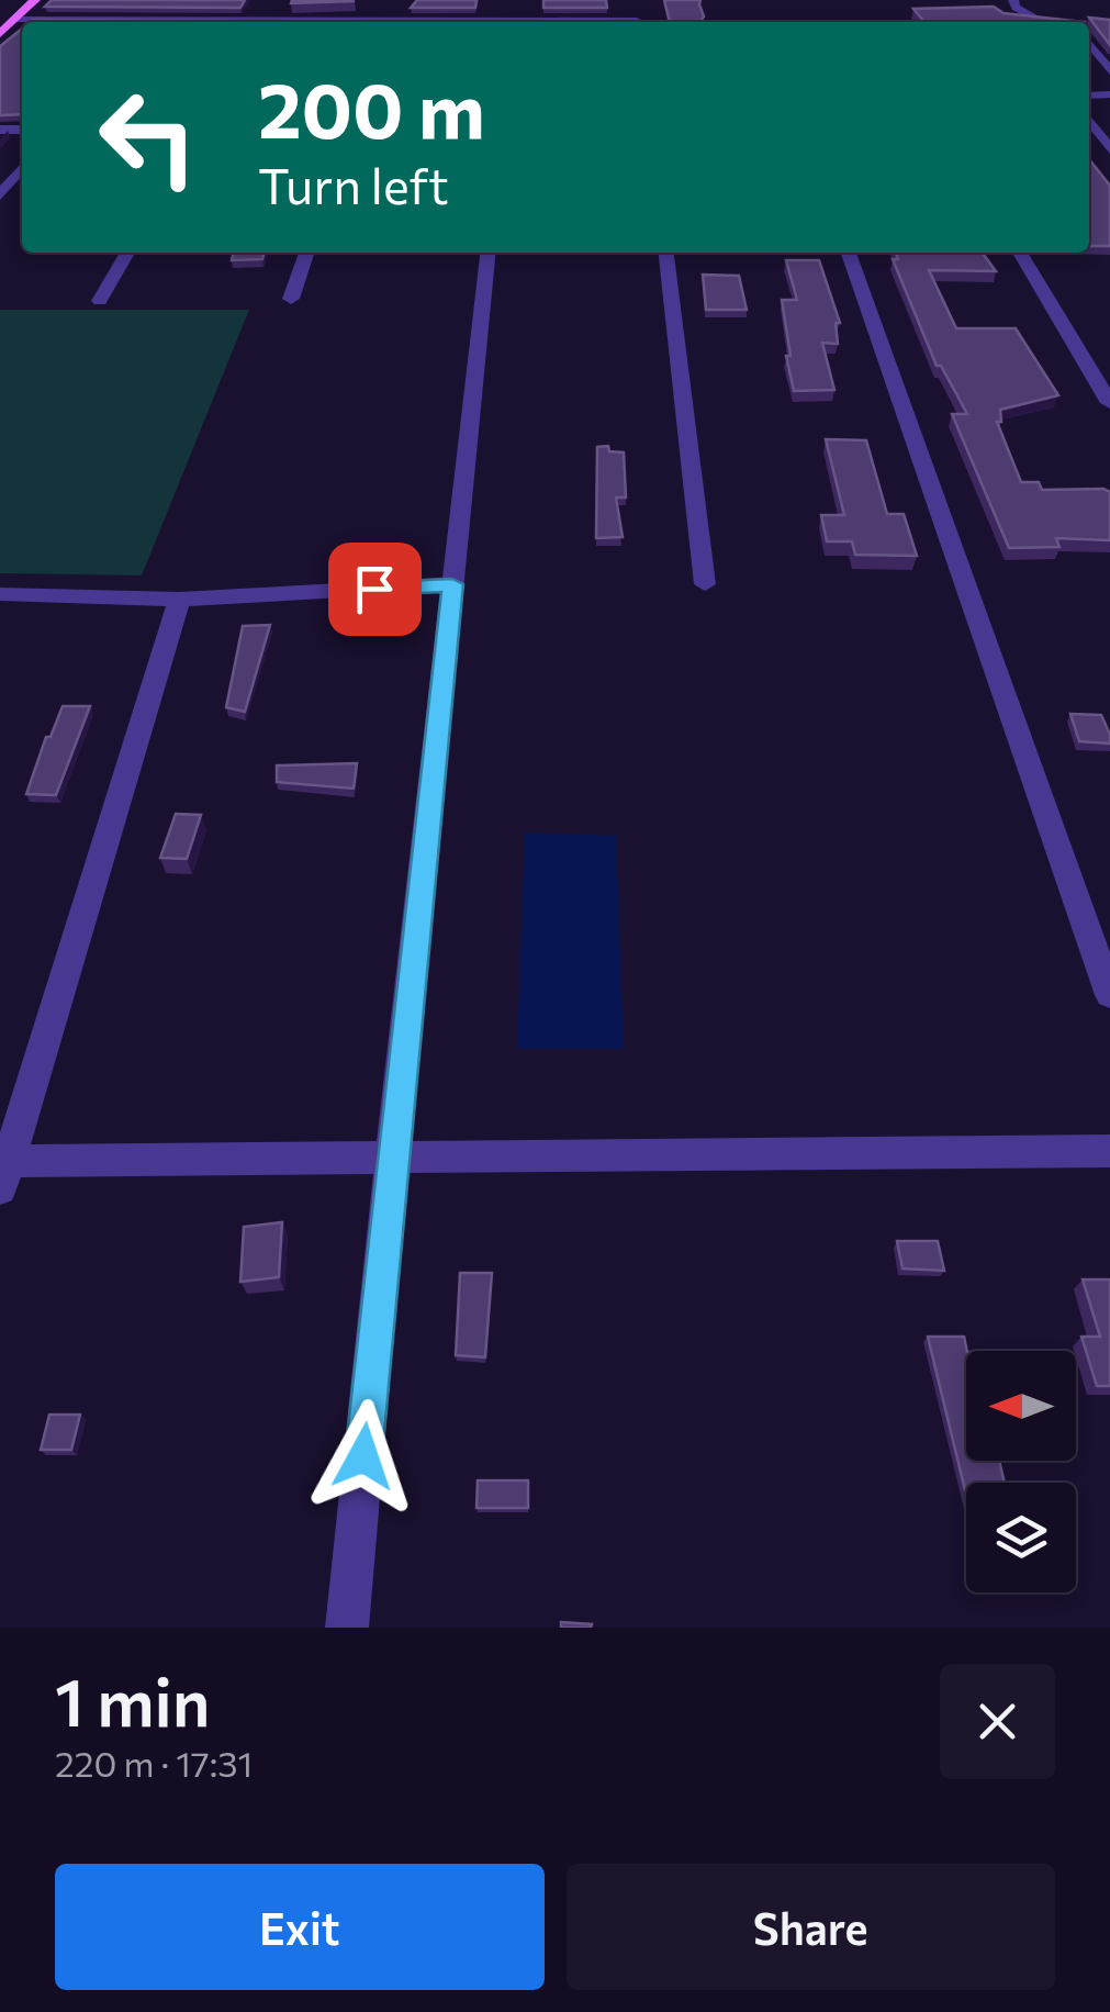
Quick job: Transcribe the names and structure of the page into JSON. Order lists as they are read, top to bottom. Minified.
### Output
{"north":"left","page":{"turn":["200 m","Turn left"],"heading":["1 min","220 m · 17:31"],"buttons":["Exit","Share"]}}
